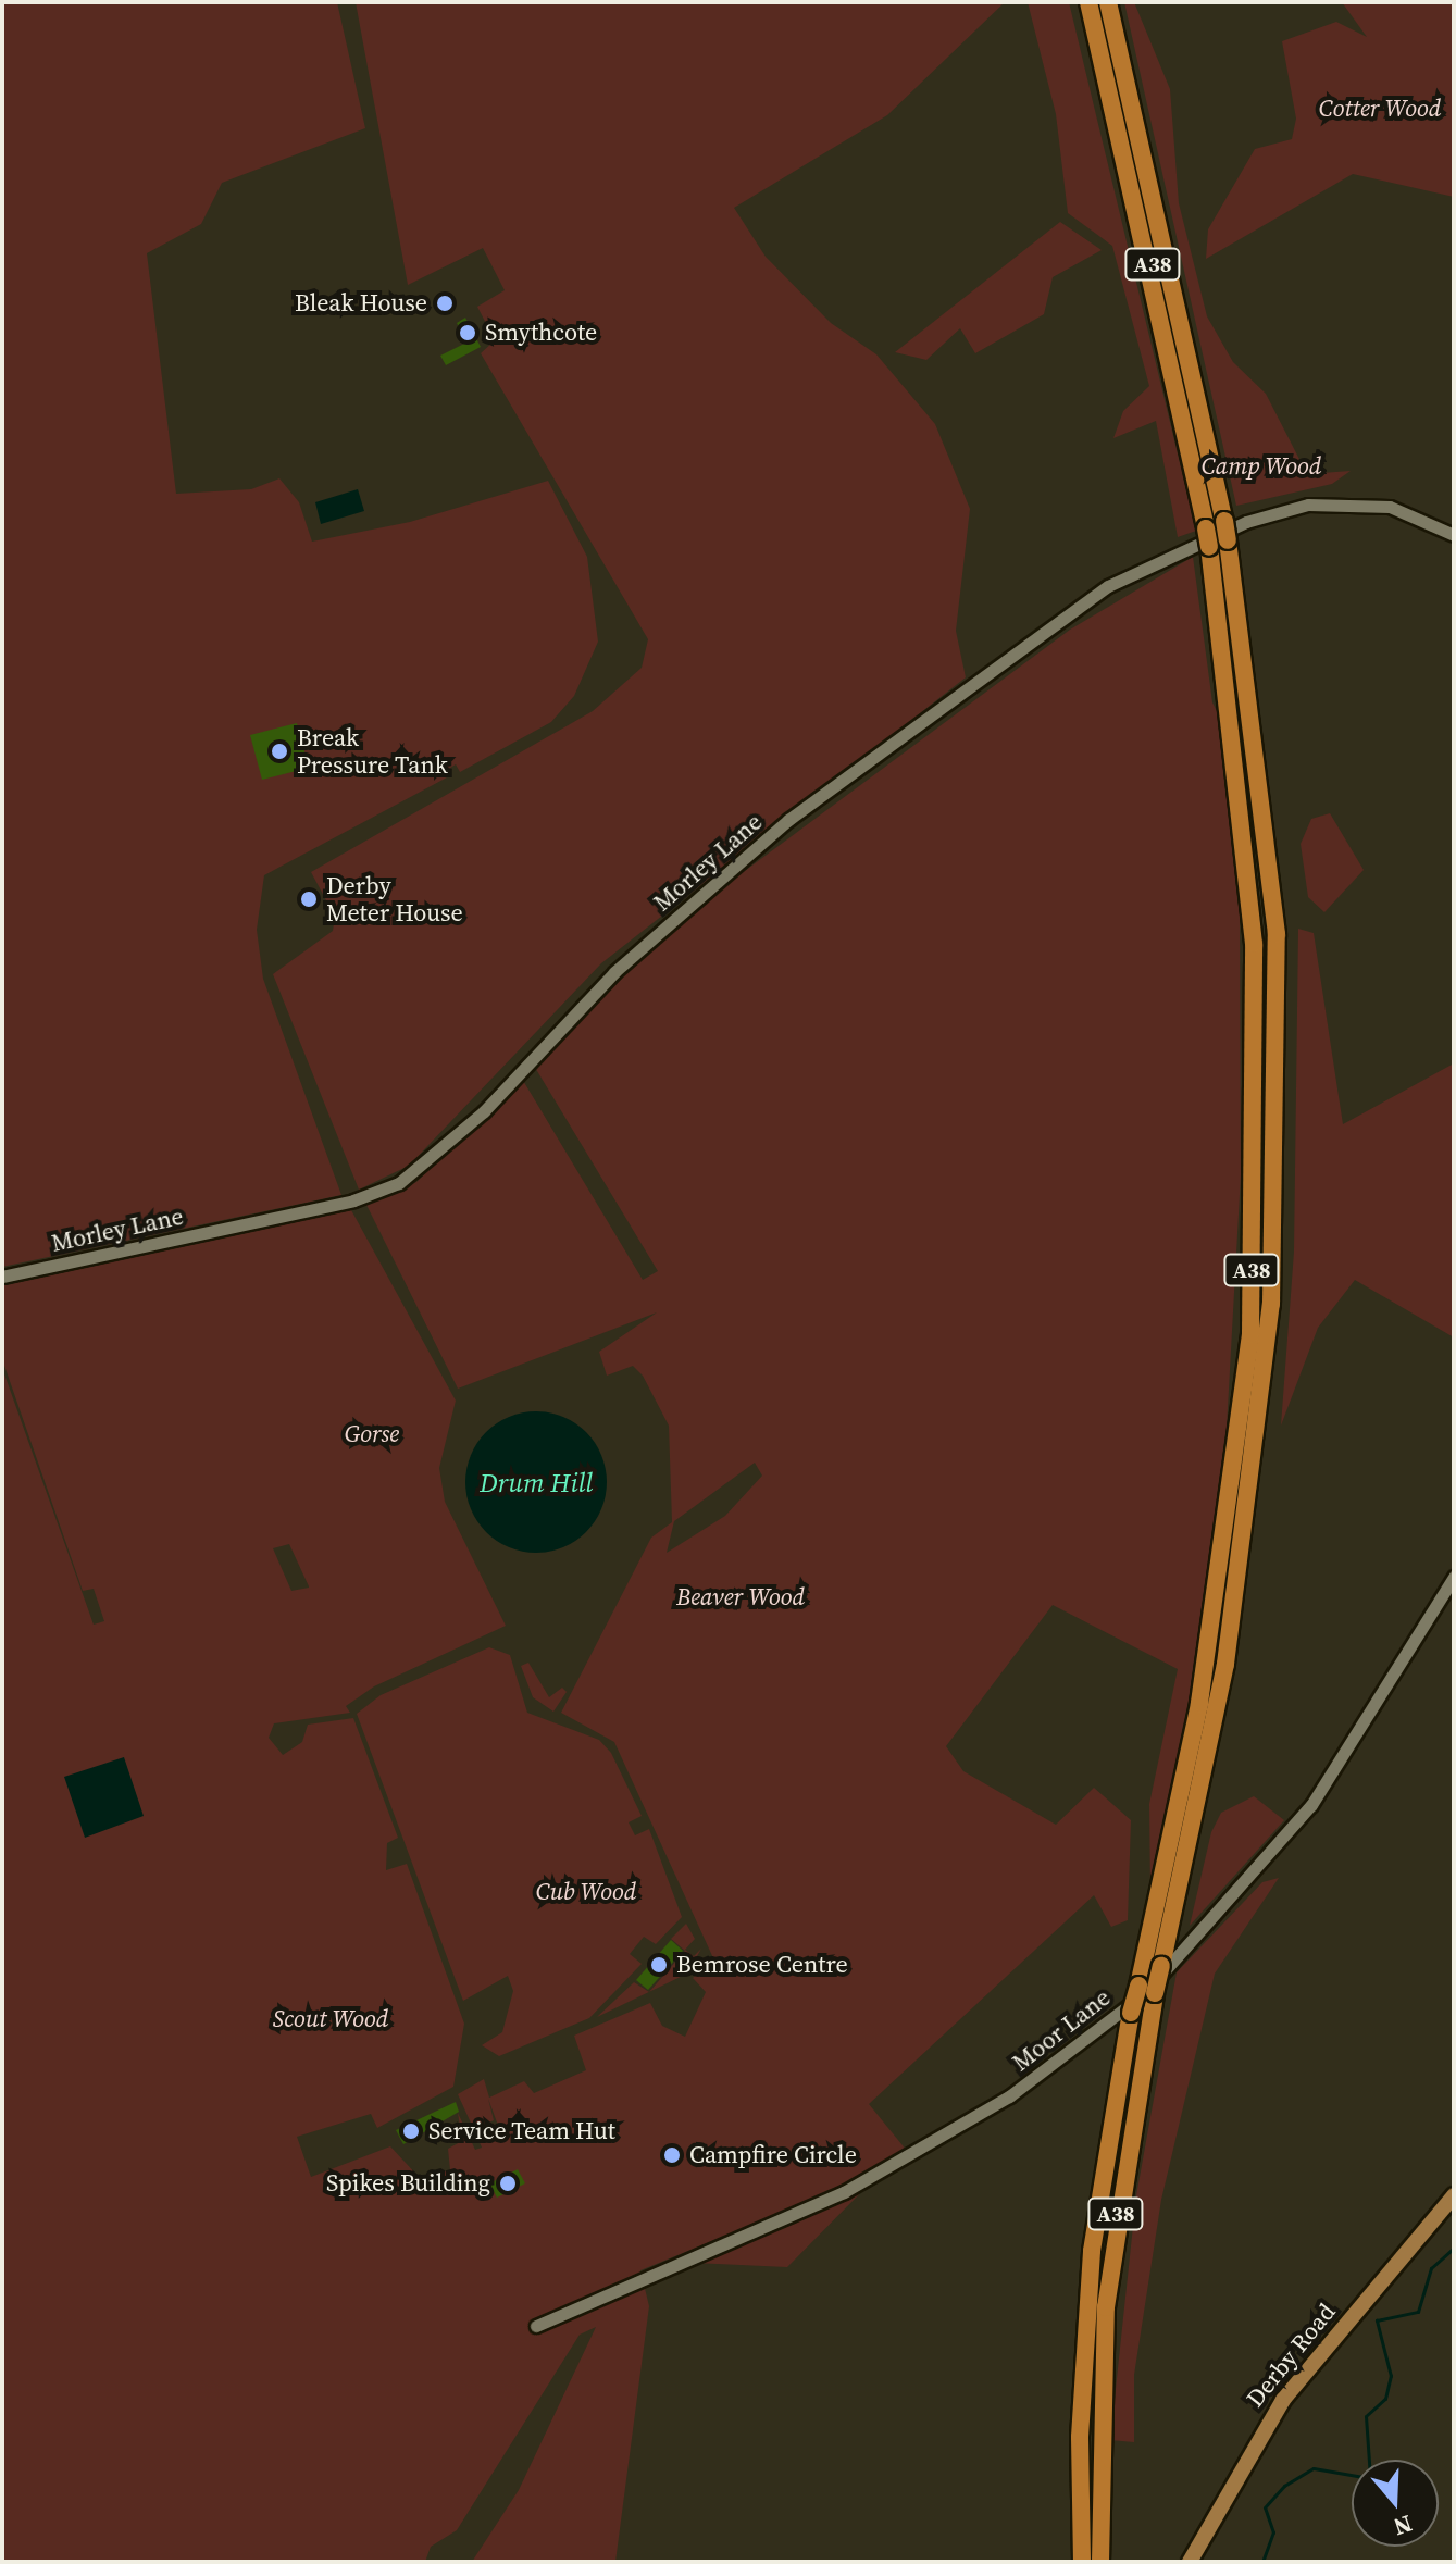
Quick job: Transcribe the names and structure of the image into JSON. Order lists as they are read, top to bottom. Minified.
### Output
{"streets":{"highway":["A38"],"main road":["Derby Road"],"street":["Morley Lane","Moor Lane"]},"water":["Drum Hill"],"parks":["Cotter Wood","Camp Wood","Gorse","Beaver Wood","Cub Wood","Scout Wood"],"places":["Bleak House","Smythcote","Break Pressure Tank","Derby Meter House","Bemrose Centre","Service Team Hut","Campfire Circle","Spikes Building"],"north":"bottom"}
